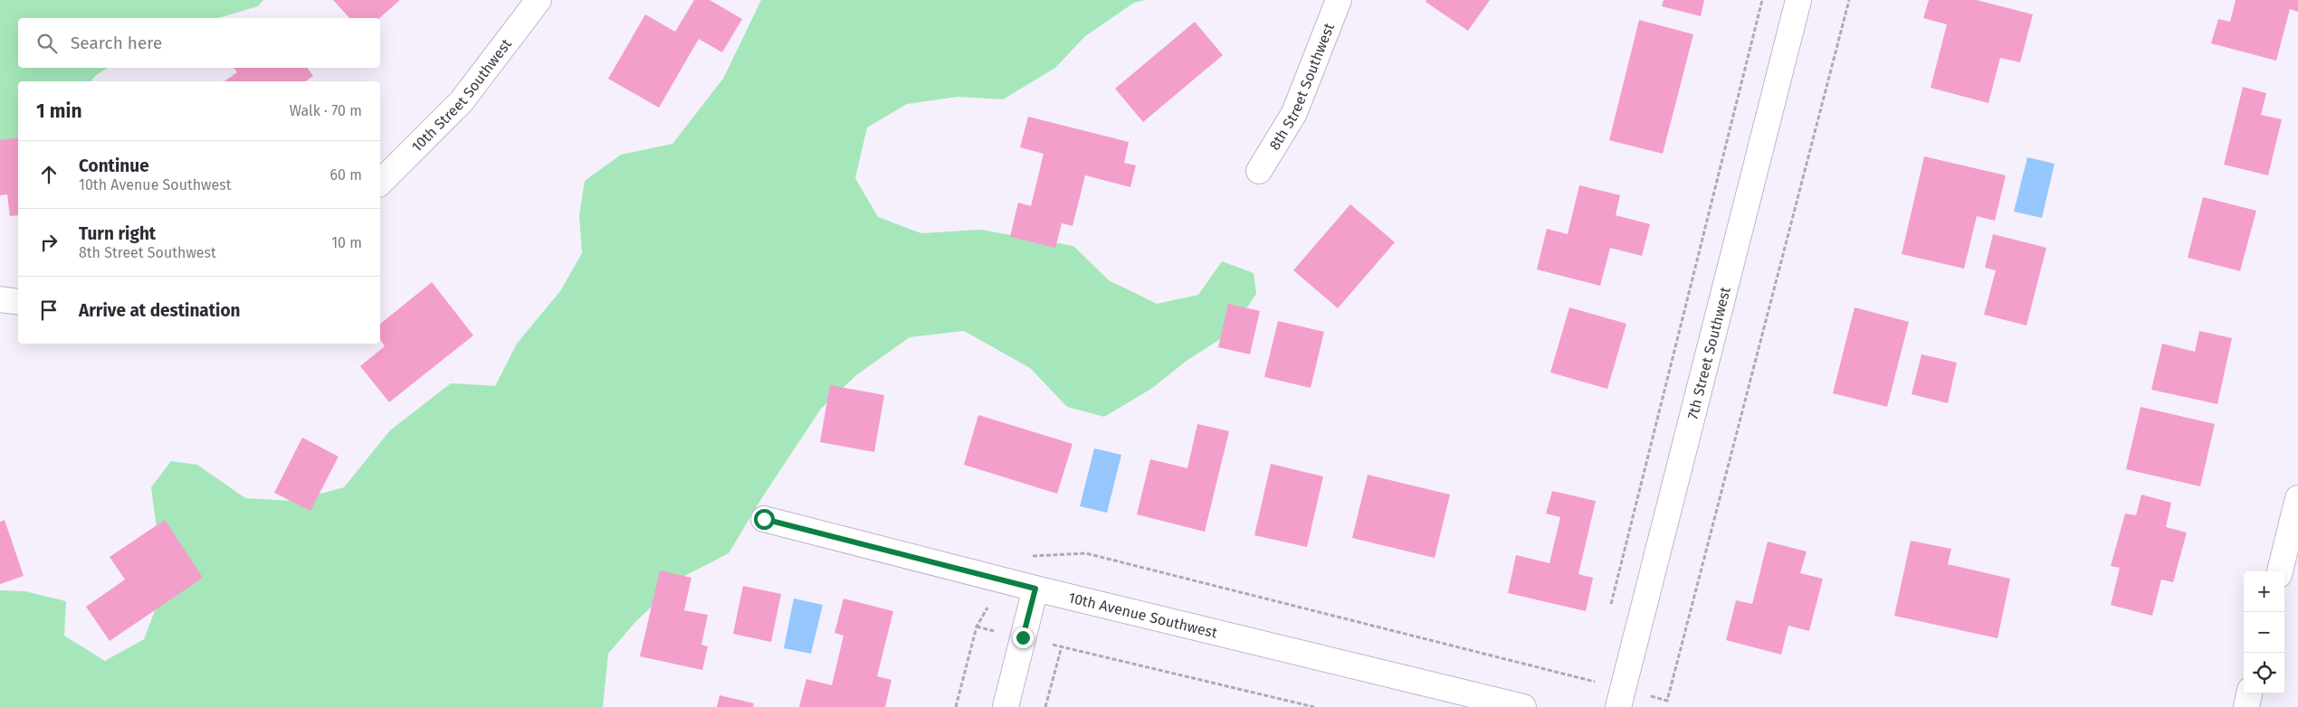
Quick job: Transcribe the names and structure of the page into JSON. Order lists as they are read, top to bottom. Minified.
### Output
{"streets":{"street":["8th Street Southwest","10th Street Southwest","7th Street Southwest","10th Avenue Southwest"]},"page":{"search":"Search here","heading":["1 min","Walk · 70 m"],"list":[["Continue","10th Avenue Southwest","60 m"],["Turn right","8th Street Southwest","10 m"],"Arrive at destination"],"map_buttons":["+","−"]}}
